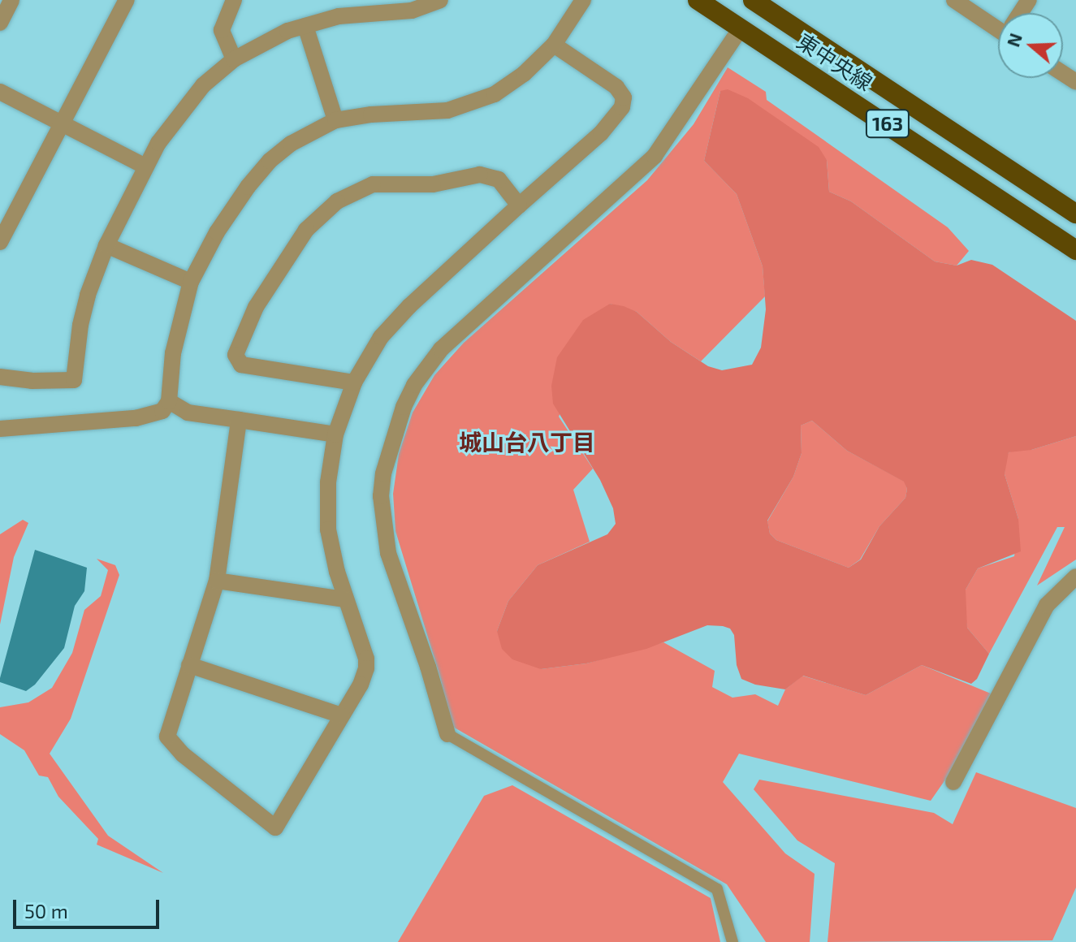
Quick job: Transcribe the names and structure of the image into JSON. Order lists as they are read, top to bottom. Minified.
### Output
{"streets":{"highway":["東中央線","163"]},"districts":["城山台八丁目"],"scale_bar":"50 m","north":"left"}
